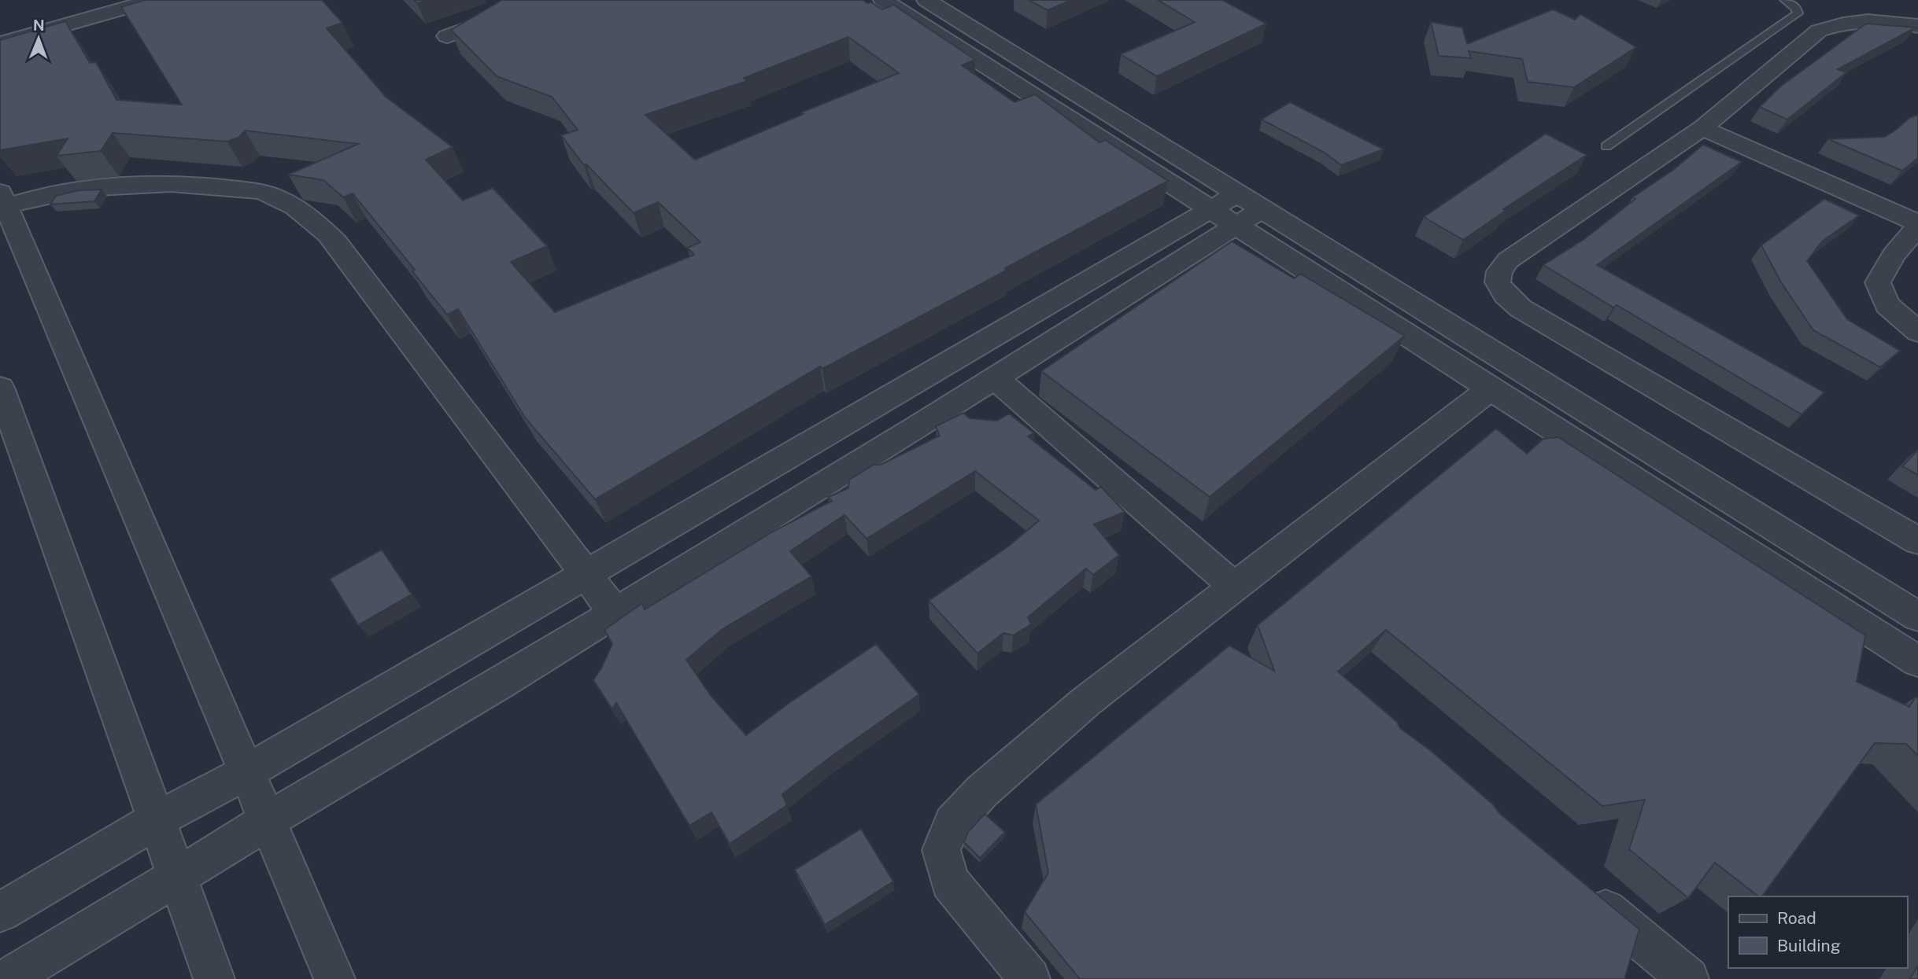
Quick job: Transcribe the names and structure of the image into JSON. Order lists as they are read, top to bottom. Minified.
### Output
{"legend":["Road","Building"],"north":"top"}
